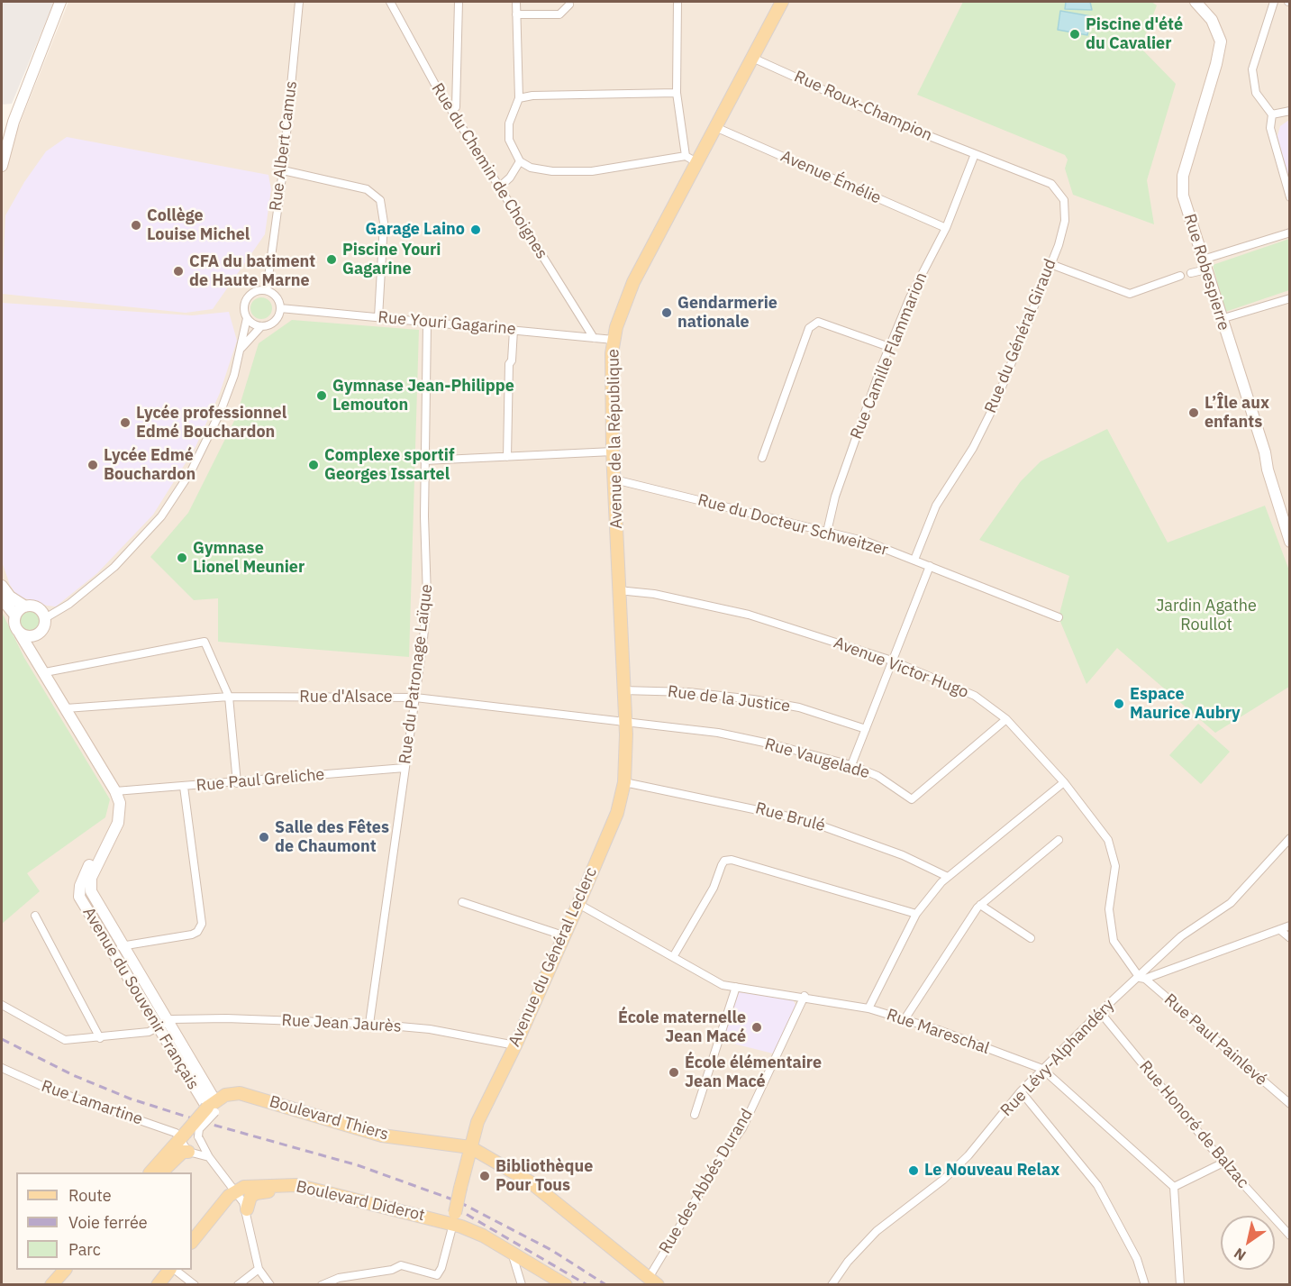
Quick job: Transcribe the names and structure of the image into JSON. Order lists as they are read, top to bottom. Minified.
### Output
{"streets":{"main road":["Avenue de la République","Avenue du Général Leclerc","Boulevard Thiers","Boulevard Diderot"],"street":["Rue Roux-Champion","Rue Albert Camus","Rue du Chemin de Choignes","Avenue Émélie","Rue Robespierre","Rue Youri Gagarine","Rue du Général Giraud","Rue Camille Flammarion","Rue du Docteur Schweitzer","Avenue Victor Hugo","Rue du Patronage Laïque","Rue d'Alsace","Rue de la Justice","Rue Vaugelade","Rue Paul Greliche","Rue Brulé","Avenue du Souvenir Français","Rue Jean Jaurès","Rue Mareschal","Rue Paul Painlevé","Rue Lévy-Alphandéry","Rue Lamartine","Rue Honoré de Balzac","Rue des Abbés Durand"]},"crossings":[["Rue Roux-Champion","Rue du Général Giraud"],["Rue Roux-Champion","Rue Camille Flammarion"],["Rue Roux-Champion","Avenue de la République"],["Rue Albert Camus","Rue Youri Gagarine"],["Rue du Chemin de Choignes","Rue Youri Gagarine"],["Avenue Émélie","Rue Camille Flammarion"],["Avenue Émélie","Avenue de la République"],["Rue Youri Gagarine","Avenue de la République"],["Rue Youri Gagarine","Rue du Patronage Laïque"],["Rue du Général Giraud","Rue Camille Flammarion"],["Rue du Général Giraud","Rue du Docteur Schweitzer"],["Rue Camille Flammarion","Rue du Docteur Schweitzer"],["Avenue de la République","Rue du Docteur Schweitzer"],["Avenue de la République","Avenue Victor Hugo"],["Avenue de la République","Rue d'Alsace"],["Avenue de la République","Rue de la Justice"],["Avenue de la République","Rue Vaugelade"],["Avenue de la République","Avenue du Général Leclerc"],["Avenue Victor Hugo","Rue Vaugelade"],["Avenue Victor Hugo","Rue Paul Painlevé"],["Avenue Victor Hugo","Rue Lévy-Alphandéry"],["Rue du Patronage Laïque","Rue d'Alsace"],["Rue du Patronage Laïque","Rue Paul Greliche"],["Rue du Patronage Laïque","Rue Jean Jaurès"],["Rue d'Alsace","Rue Vaugelade"],["Rue d'Alsace","Avenue du Général Leclerc"],["Rue Vaugelade","Avenue du Général Leclerc"],["Rue Paul Greliche","Avenue du Souvenir Français"],["Rue Brulé","Avenue du Général Leclerc"],["Avenue du Général Leclerc","Rue Jean Jaurès"],["Avenue du Général Leclerc","Rue Mareschal"],["Avenue du Général Leclerc","Boulevard Thiers"],["Avenue du Général Leclerc","Boulevard Diderot"],["Avenue du Souvenir Français","Rue Jean Jaurès"],["Avenue du Souvenir Français","Boulevard Thiers"],["Rue Mareschal","Rue Lévy-Alphandéry"],["Rue Mareschal","Rue des Abbés Durand"],["Rue Paul Painlevé","Rue Lévy-Alphandéry"],["Rue Lévy-Alphandéry","Rue Honoré de Balzac"],["Boulevard Thiers","Rue des Abbés Durand"]],"parks":["Jardin Agathe Roullot"],"places":["Piscine d'été du Cavalier","Collège Louise Michel","Garage Laino","Piscine Youri Gagarine","CFA du batiment de Haute Marne","Gendarmerie nationale","Gymnase Jean-Philippe Lemouton","L’Île aux enfants","Lycée professionnel Edmé Bouchardon","Lycée Edmé Bouchardon","Complexe sportif Georges Issartel","Gymnase Lionel Meunier","Espace Maurice Aubry","Salle des Fêtes de Chaumont","École maternelle Jean Macé","École élémentaire Jean Macé","Le Nouveau Relax","Bibliothèque Pour Tous"],"legend":["Route","Voie ferrée","Parc"],"north":"bottom left"}
